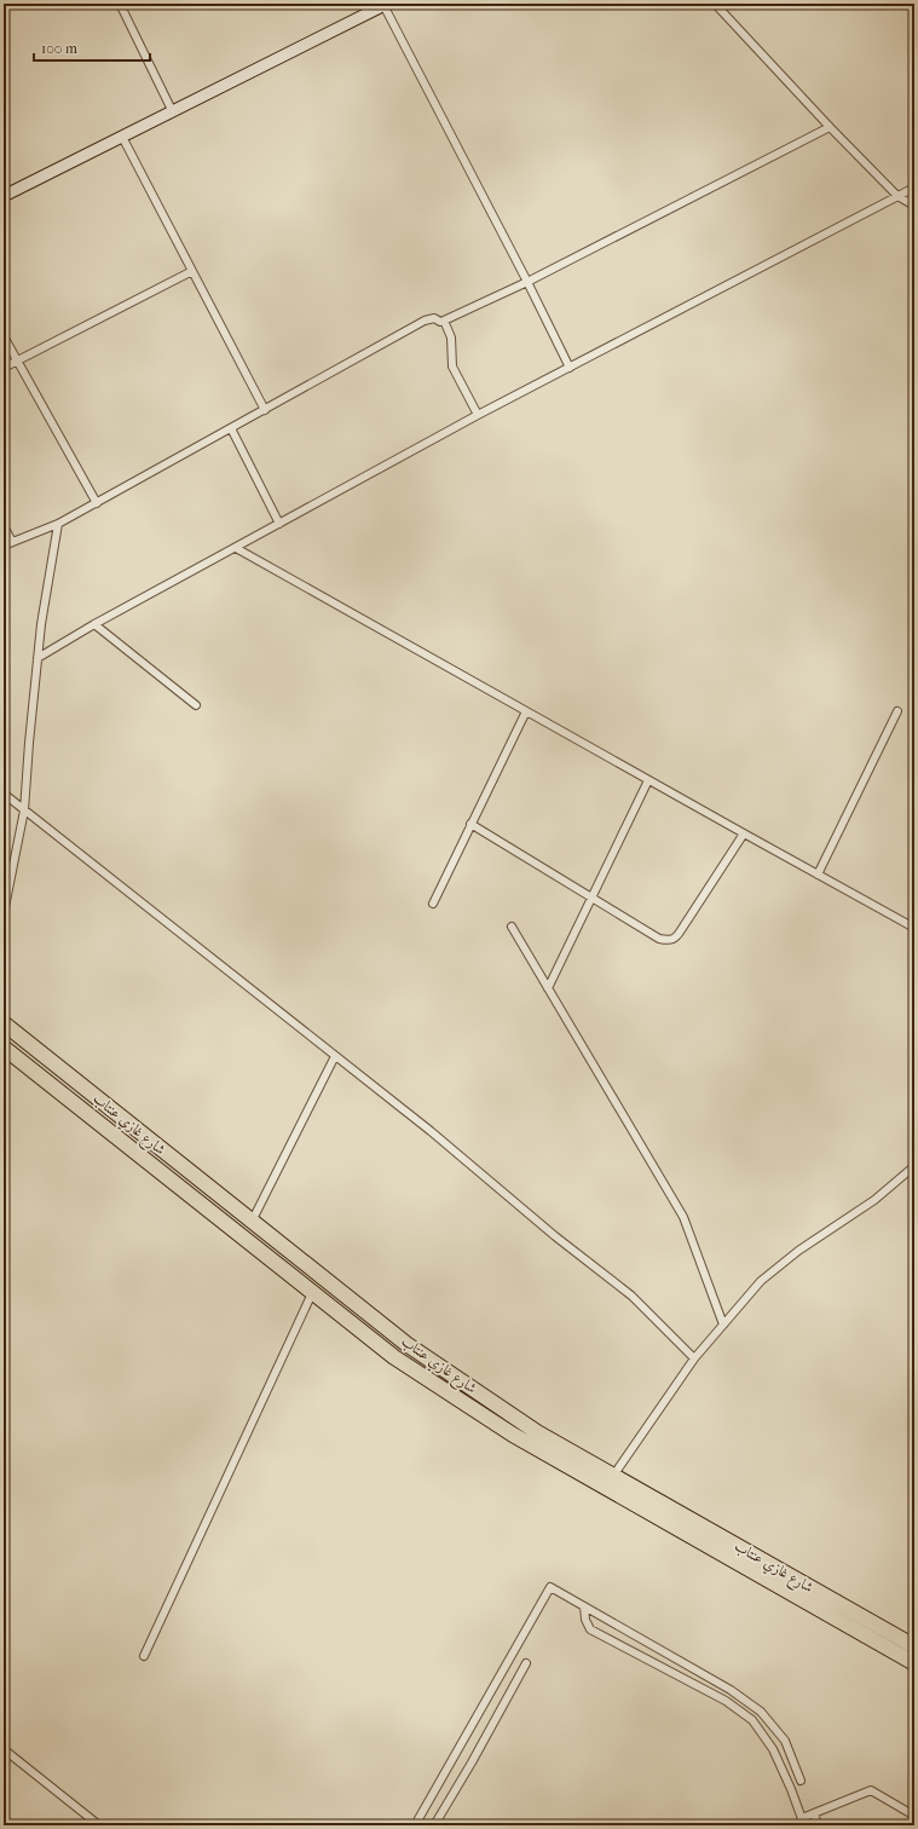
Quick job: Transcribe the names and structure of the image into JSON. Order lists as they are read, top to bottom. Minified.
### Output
{"streets":{"highway":["شارع غازي عنتاب"]},"scale_bar":"100 m"}
